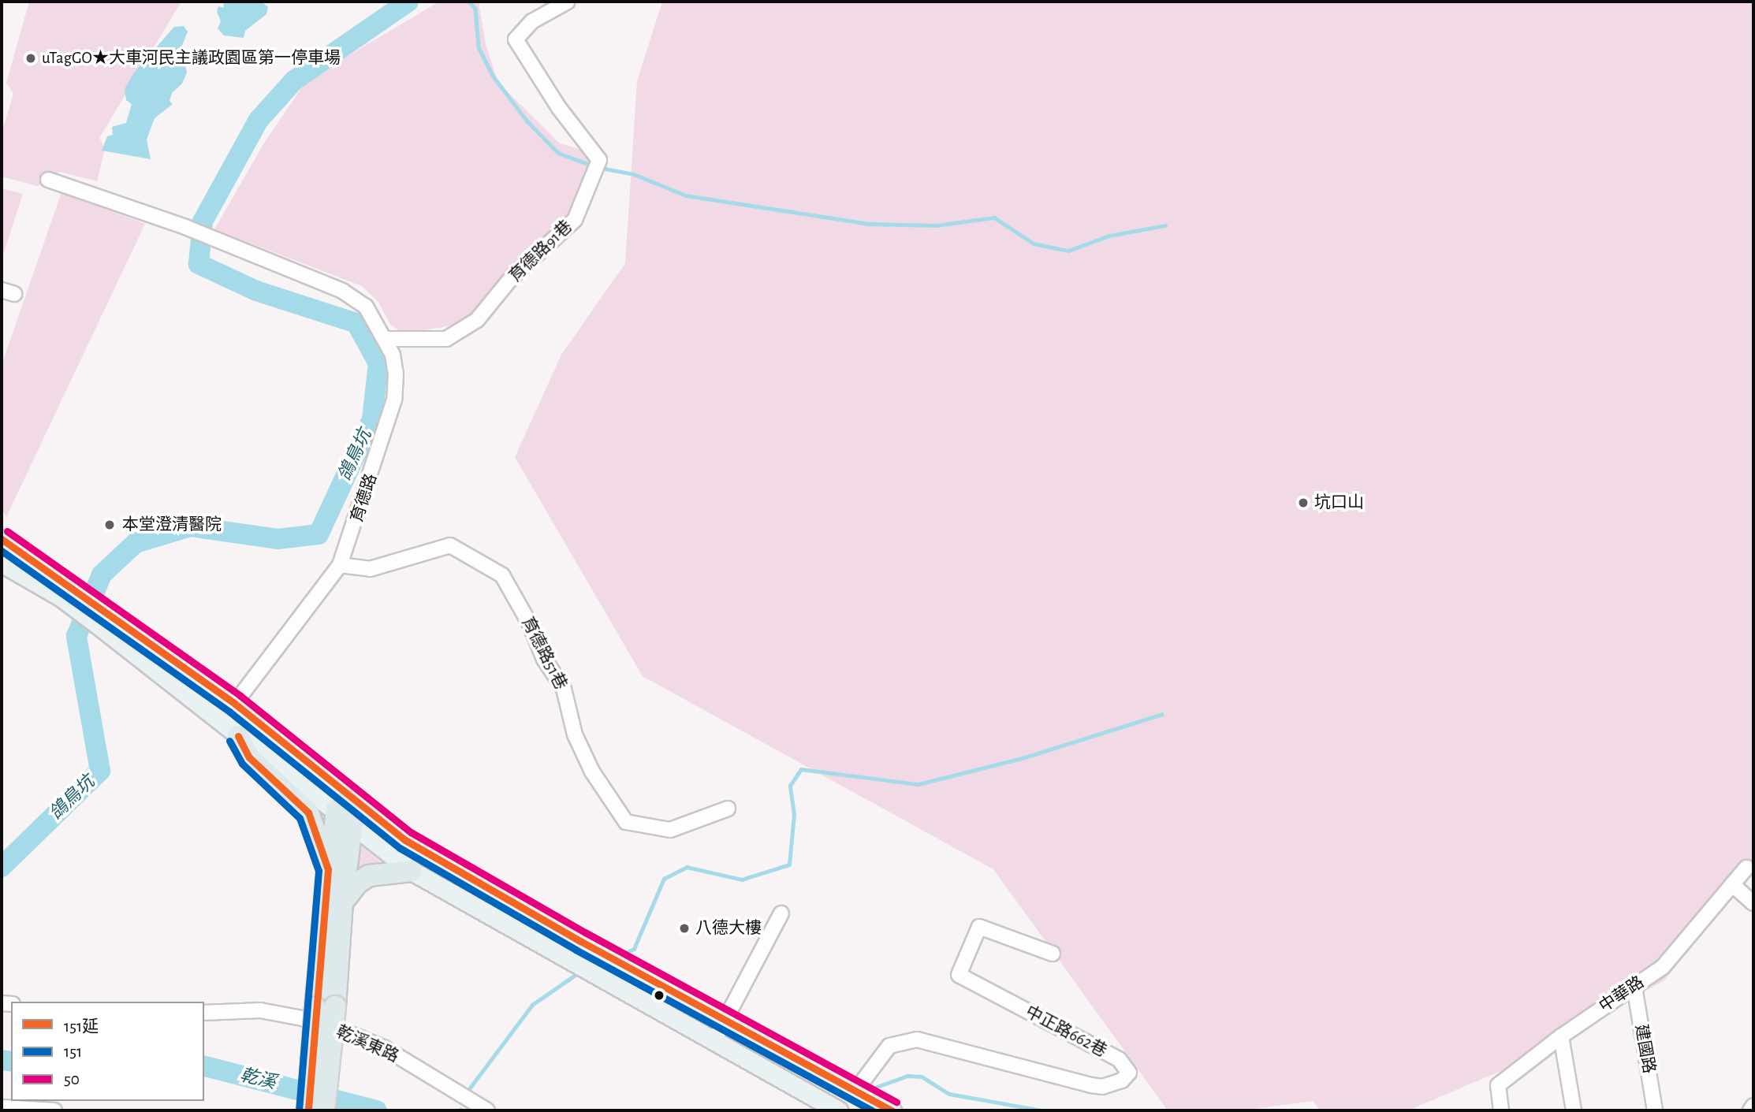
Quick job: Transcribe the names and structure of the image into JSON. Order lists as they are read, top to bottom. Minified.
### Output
{"streets":{"street":["育德路91巷","育德路","育德路51巷","中華路","中正路662巷","乾溪東路","建國路"]},"crossings":[["育德路91巷","育德路"],["育德路","育德路51巷"],["中華路","建國路"]],"water":["鴿鳥坑","乾溪"],"places":["uTagGO★大車河民主議政園區第一停車場","坑口山","本堂澄清醫院","八德大樓"],"lines":["transit line 50","transit line 151延","transit line 151"],"legend":["151延","151","50"]}
